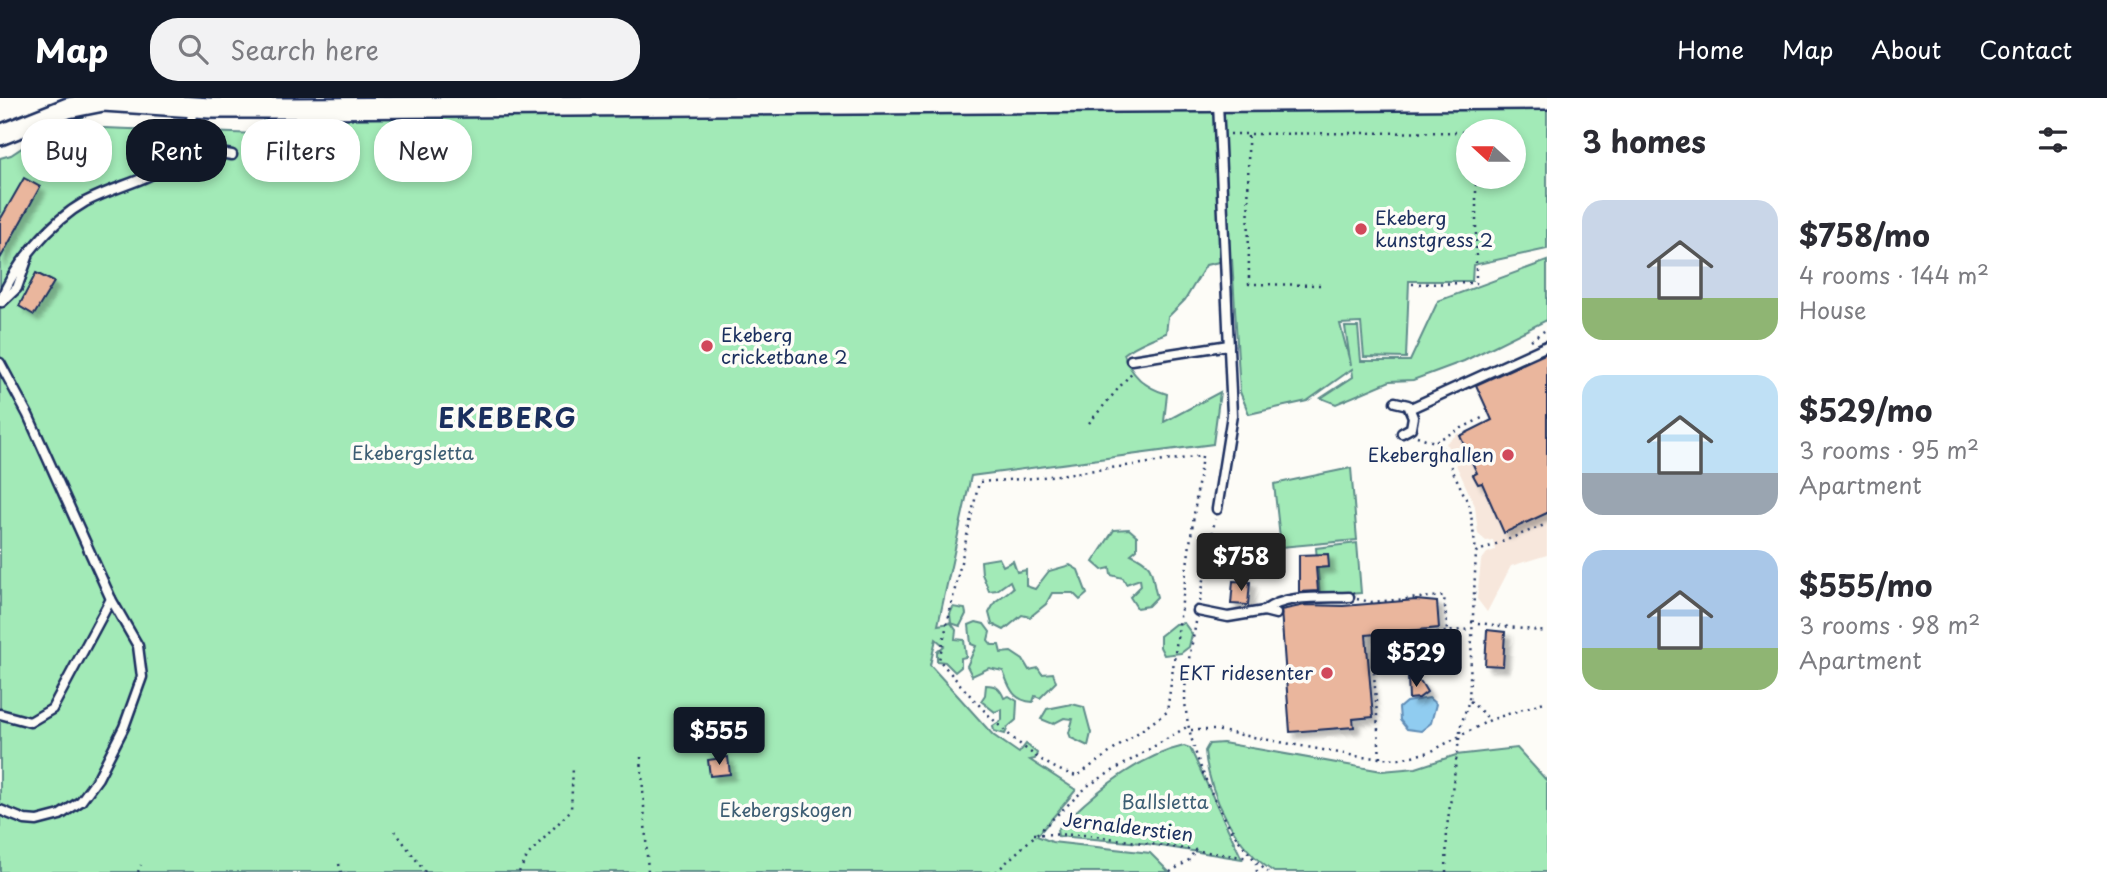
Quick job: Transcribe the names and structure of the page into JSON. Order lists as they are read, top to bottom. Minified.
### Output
{"streets":{"path":["Jernalderstien"]},"districts":["EKEBERG"],"parks":["Ekebergsletta","Ballsletta","Ekebergskogen"],"places":["Ekeberg kunstgress 2","Ekeberg cricketbane 2","Ekeberghallen","EKT ridesenter"],"north":"left","page":{"header":"Map","search":"Search here","nav":["Home","Map","About","Contact"],"heading":"3 homes","chip":["Buy","Rent","Filters","New"],"list":[{"name":"$758/mo","note":"4 rooms · 144 m² · House"},{"name":"$529/mo","note":"3 rooms · 95 m² · Apartment"},{"name":"$555/mo","note":"3 rooms · 98 m² · Apartment"}],"price":["$758","$529","$555"]}}
